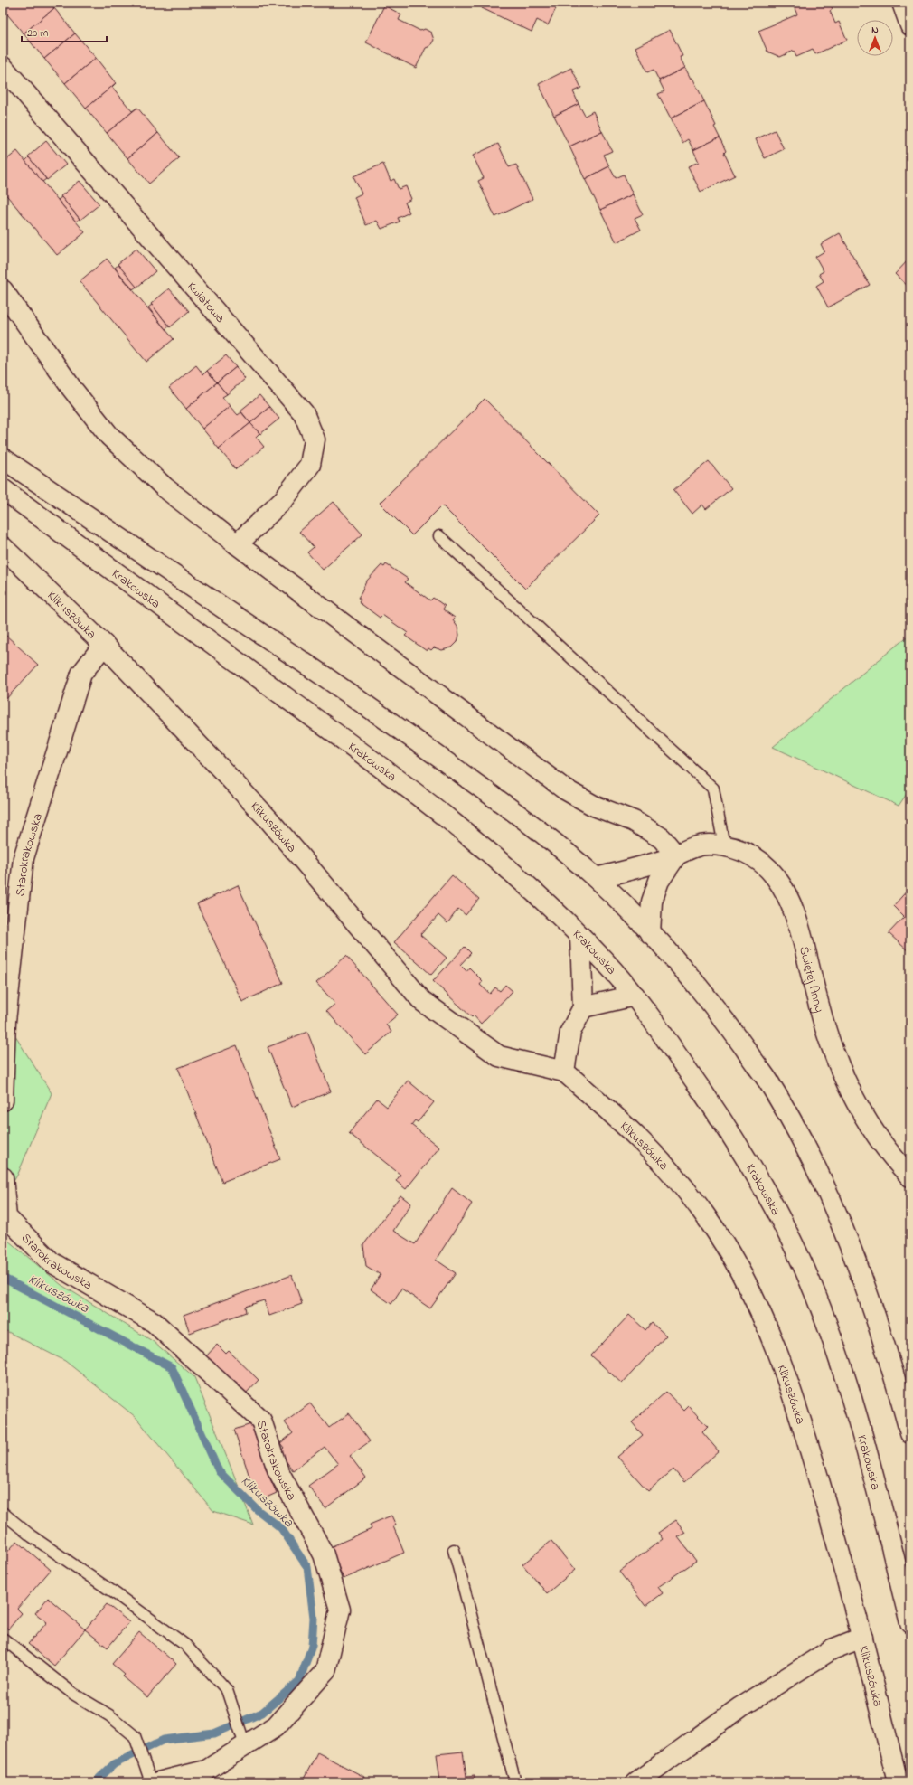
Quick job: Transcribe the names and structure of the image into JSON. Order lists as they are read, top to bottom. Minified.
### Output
{"streets":{"street":["Kwiatowa","Krakowska","Klikuszówka","Starokrakowska","Świętej Anny"]},"crossings":[["Klikuszówka","Starokrakowska"]],"water":["Klikuszówka"],"scale_bar":"20 m","north":"top"}
